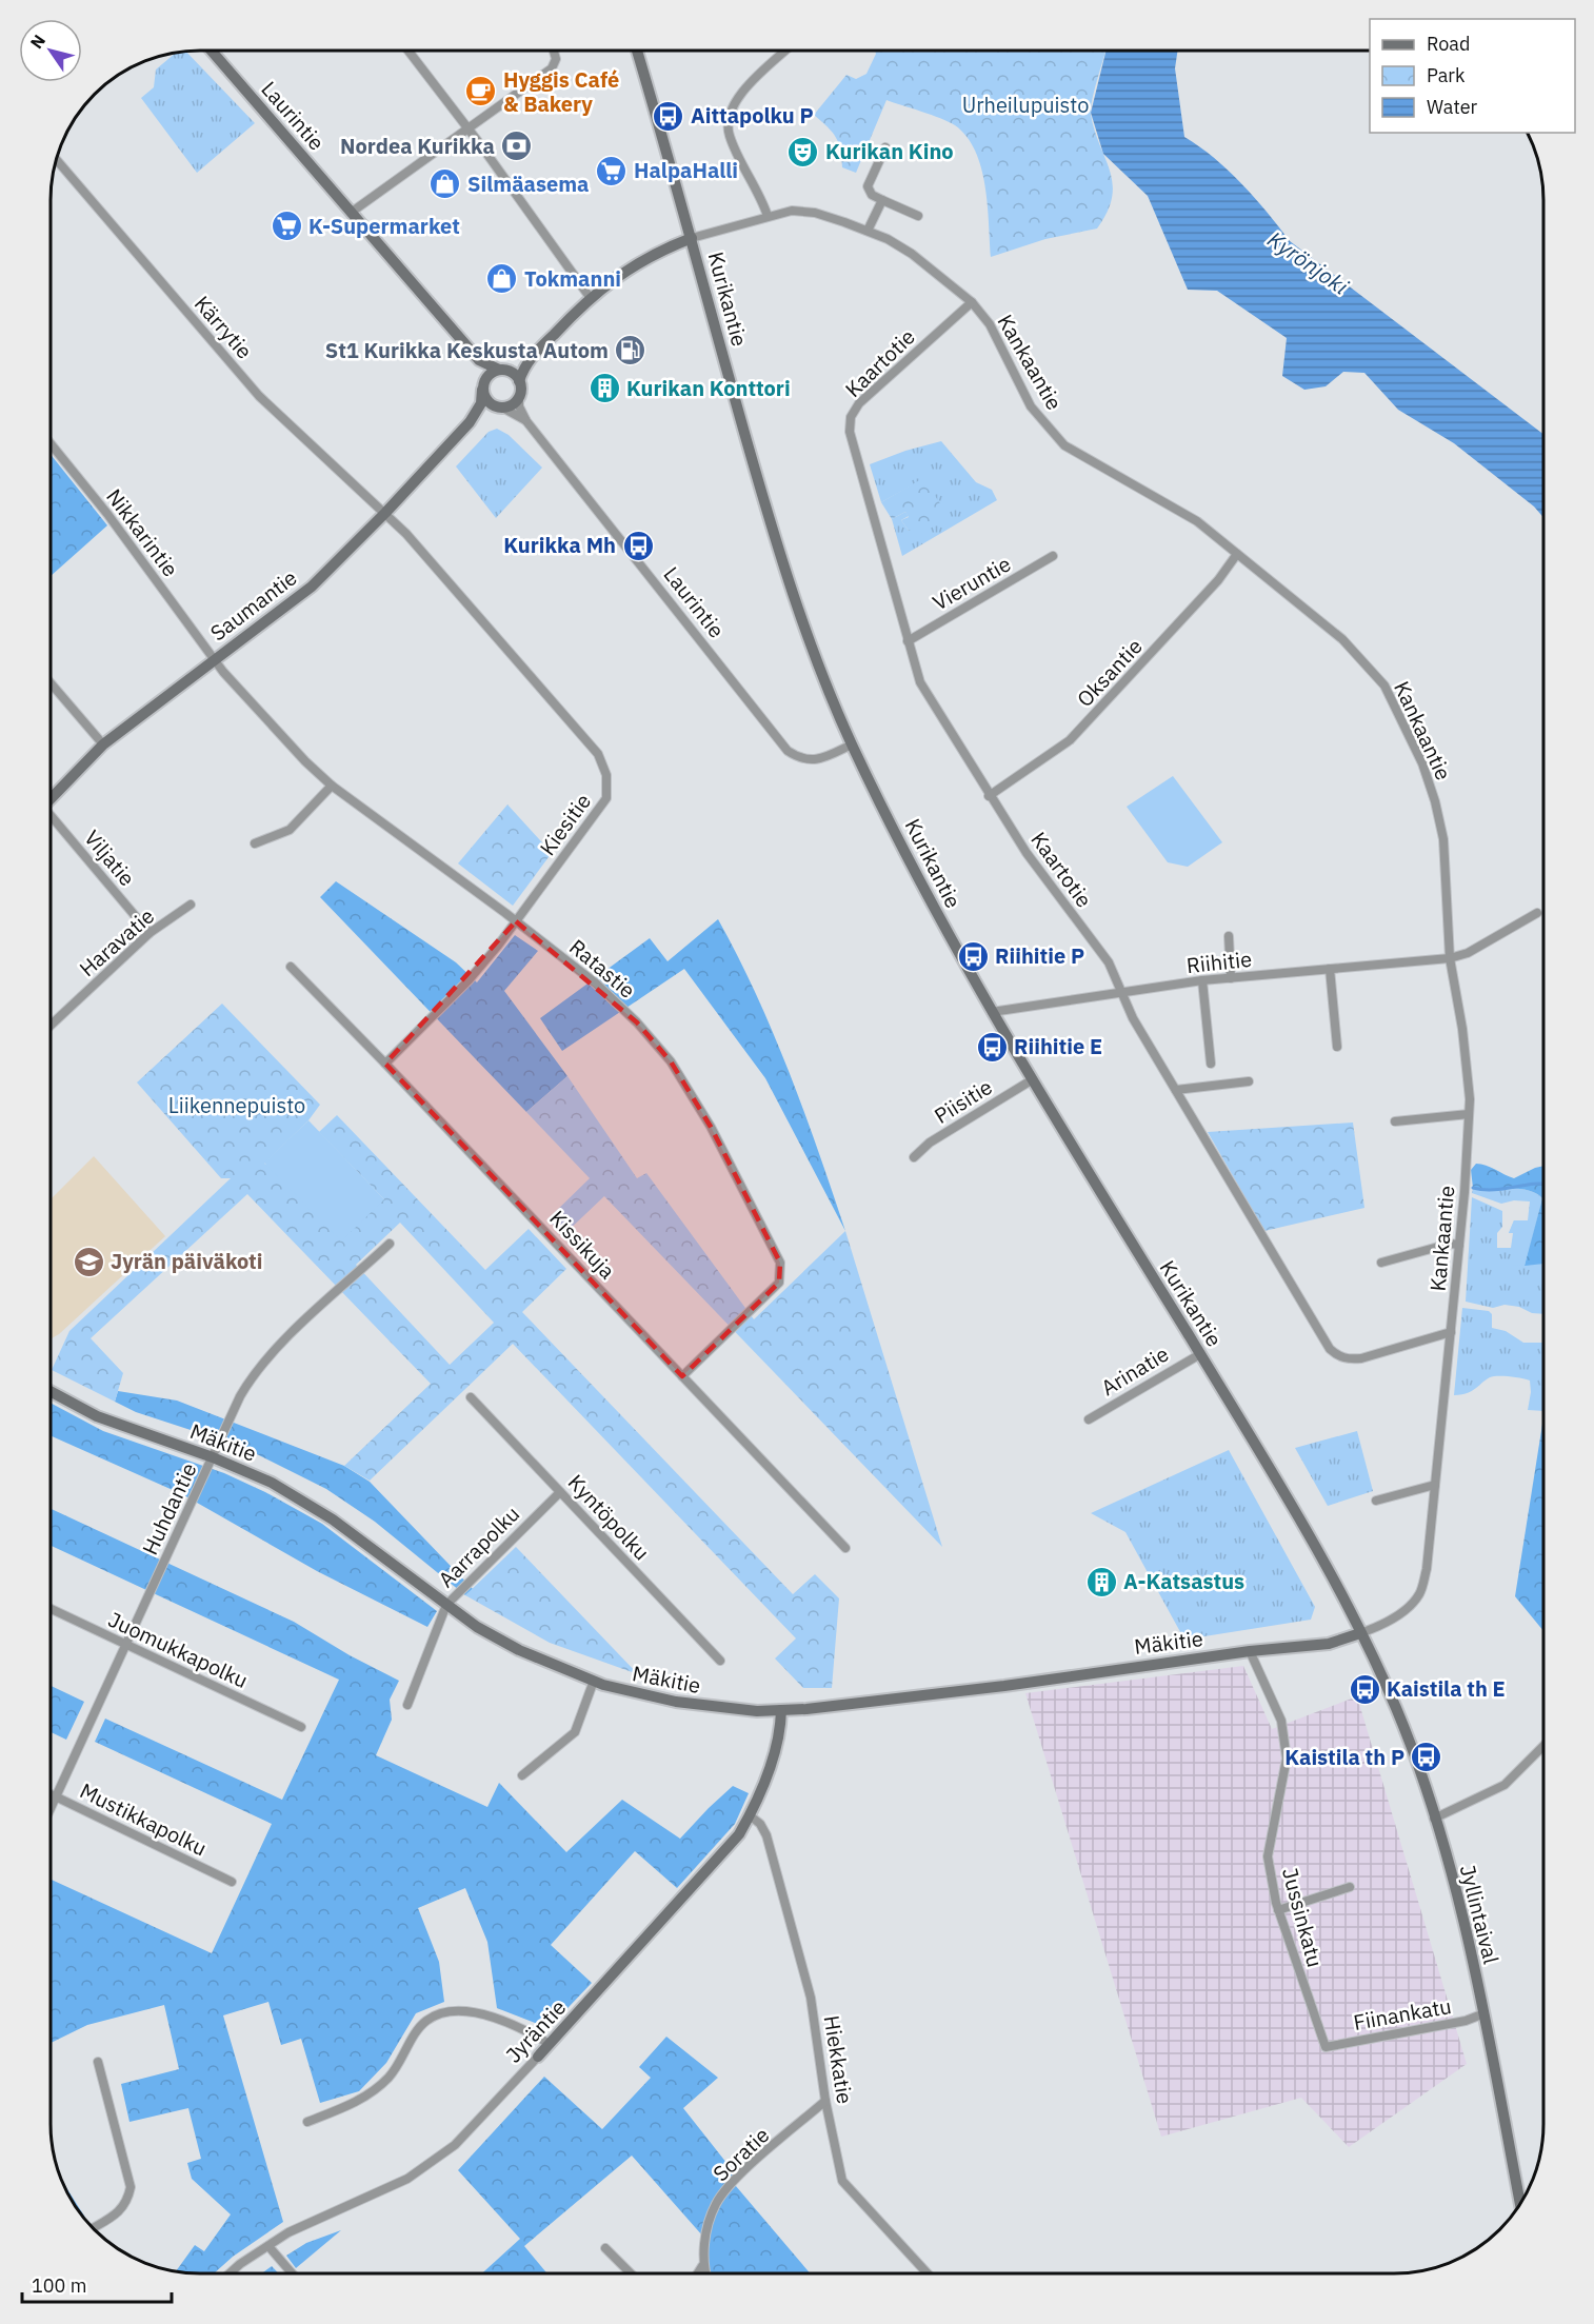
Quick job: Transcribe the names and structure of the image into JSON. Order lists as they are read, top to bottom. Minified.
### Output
{"streets":{"street":["Laurintie","Kurikantie","Kärrytie","Kankaantie","Kaartotie","Nikkarintie","Vieruntie","Saumantie","Oksantie","Kiesitie","Viljatie","Haravatie","Riihitie","Ratastie","Piisitie","Kissikuja","Arinatie","Mäkitie","Huhdantie","Kyntöpolku","Aarrapolku","Juomukkapolku","Mustikkapolku","Jyllintaival","Jussinkatu","Fiinankatu","Jyräntie","Hiekkatie","Soratie"]},"crossings":[["Laurintie","Kurikantie"],["Laurintie","Saumantie"],["Kurikantie","Kankaantie"],["Kurikantie","Riihitie"],["Kurikantie","Piisitie"],["Kurikantie","Arinatie"],["Kurikantie","Mäkitie"],["Kurikantie","Jyllintaival"],["Kärrytie","Saumantie"],["Kärrytie","Kiesitie"],["Kankaantie","Kaartotie"],["Kankaantie","Oksantie"],["Kankaantie","Riihitie"],["Kankaantie","Mäkitie"],["Kankaantie","Jyllintaival"],["Kaartotie","Vieruntie"],["Kaartotie","Oksantie"],["Kaartotie","Riihitie"],["Nikkarintie","Saumantie"],["Nikkarintie","Ratastie"],["Saumantie","Kiesitie"],["Saumantie","Ratastie"],["Kiesitie","Ratastie"],["Kiesitie","Kissikuja"],["Viljatie","Haravatie"],["Ratastie","Kissikuja"],["Mäkitie","Huhdantie"],["Mäkitie","Aarrapolku"],["Mäkitie","Jyllintaival"],["Mäkitie","Jussinkatu"],["Mäkitie","Jyräntie"],["Huhdantie","Juomukkapolku"],["Huhdantie","Mustikkapolku"],["Kyntöpolku","Aarrapolku"],["Jyllintaival","Fiinankatu"],["Jussinkatu","Fiinankatu"],["Jyräntie","Hiekkatie"],["Hiekkatie","Soratie"]],"water":["Kyrönjoki"],"parks":["Urheilupuisto","Liikennepuisto"],"places":{"cafe":["Hyggis Café & Bakery"],"bus stop":["Aittapolku P","Kurikka Mh","Riihitie P","Riihitie E","Kaistila th E","Kaistila th P"],"bank":["Nordea Kurikka"],"theatre":["Kurikan Kino"],"supermarket":["HalpaHalli","K-Supermarket"],"shop":["Silmäasema","Tokmanni"],"fuel station":["St1 Kurikka Keskusta Autom"],"building":["Kurikan Konttori","A-Katsastus"],"school or university":["Jyrän päiväkoti"]},"legend":["Road","Park","Water"],"scale_bar":"100 m","north":"top left"}
